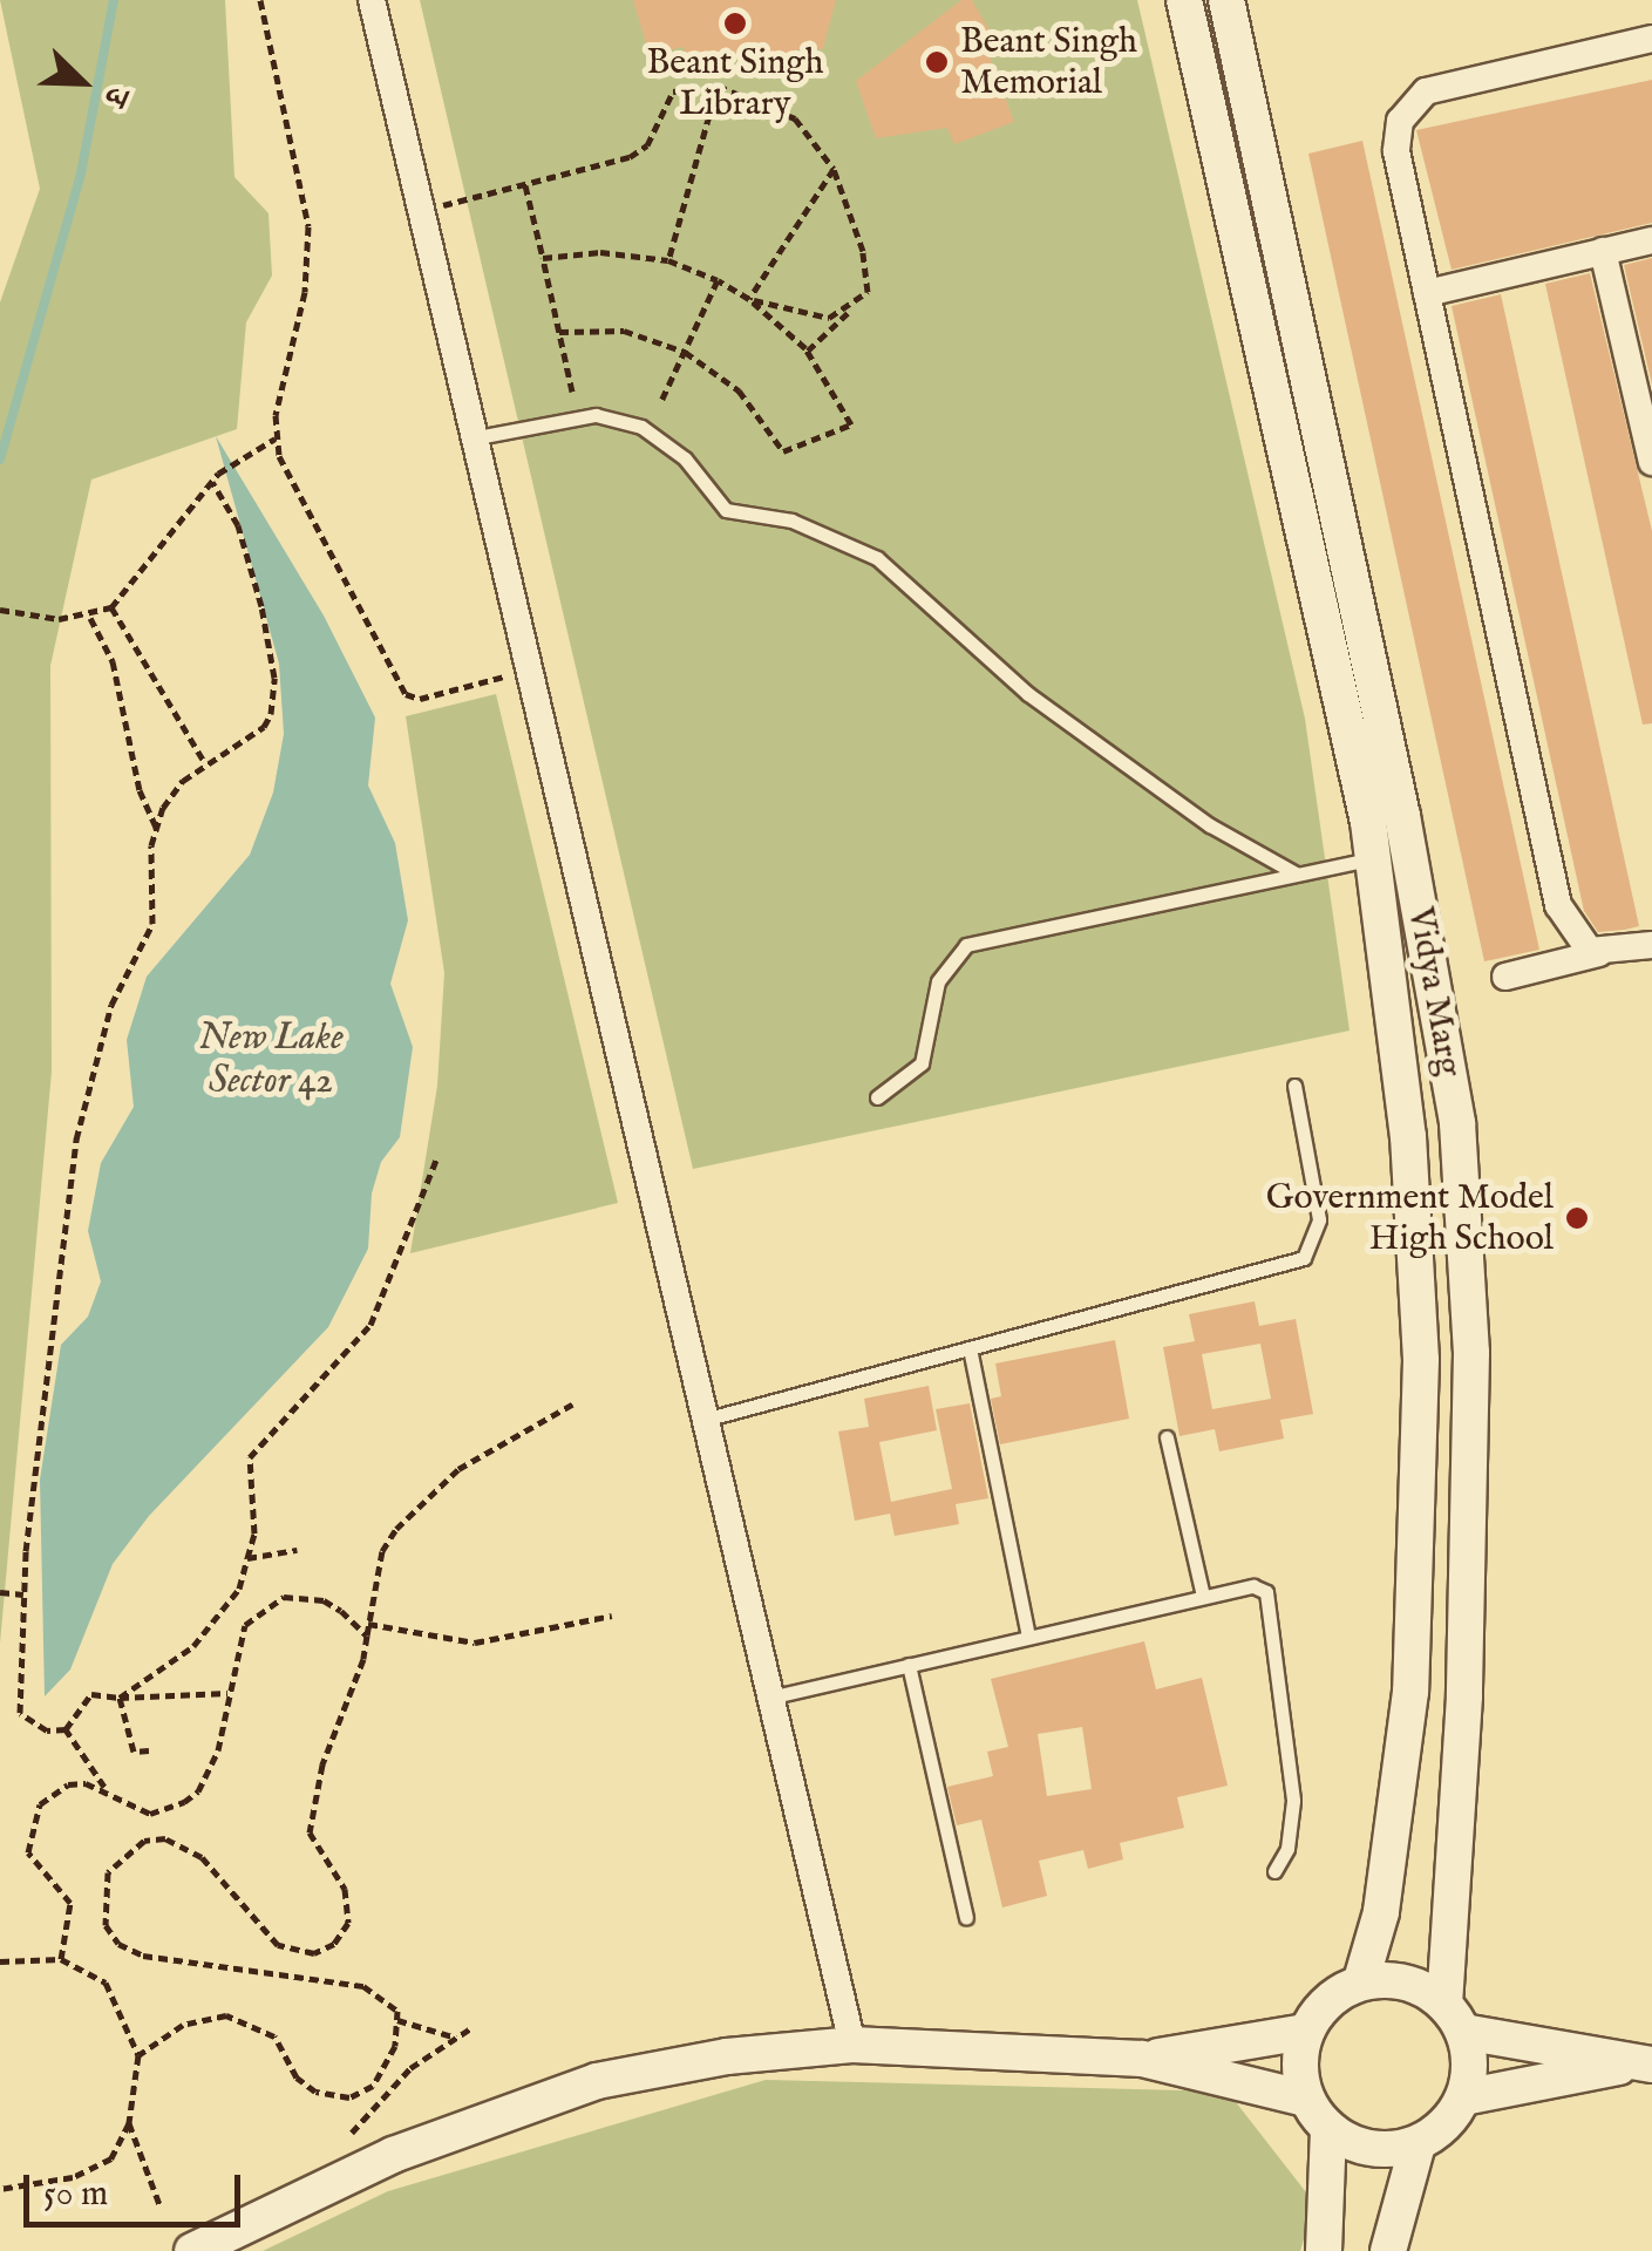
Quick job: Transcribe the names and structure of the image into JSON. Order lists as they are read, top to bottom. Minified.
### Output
{"streets":{"main road":["Vidya Marg"]},"water":["New Lake Sector 42"],"places":["Beant Singh Library","Beant Singh Memorial","Government Model High School"],"scale_bar":"50 m","north":"bottom right"}
